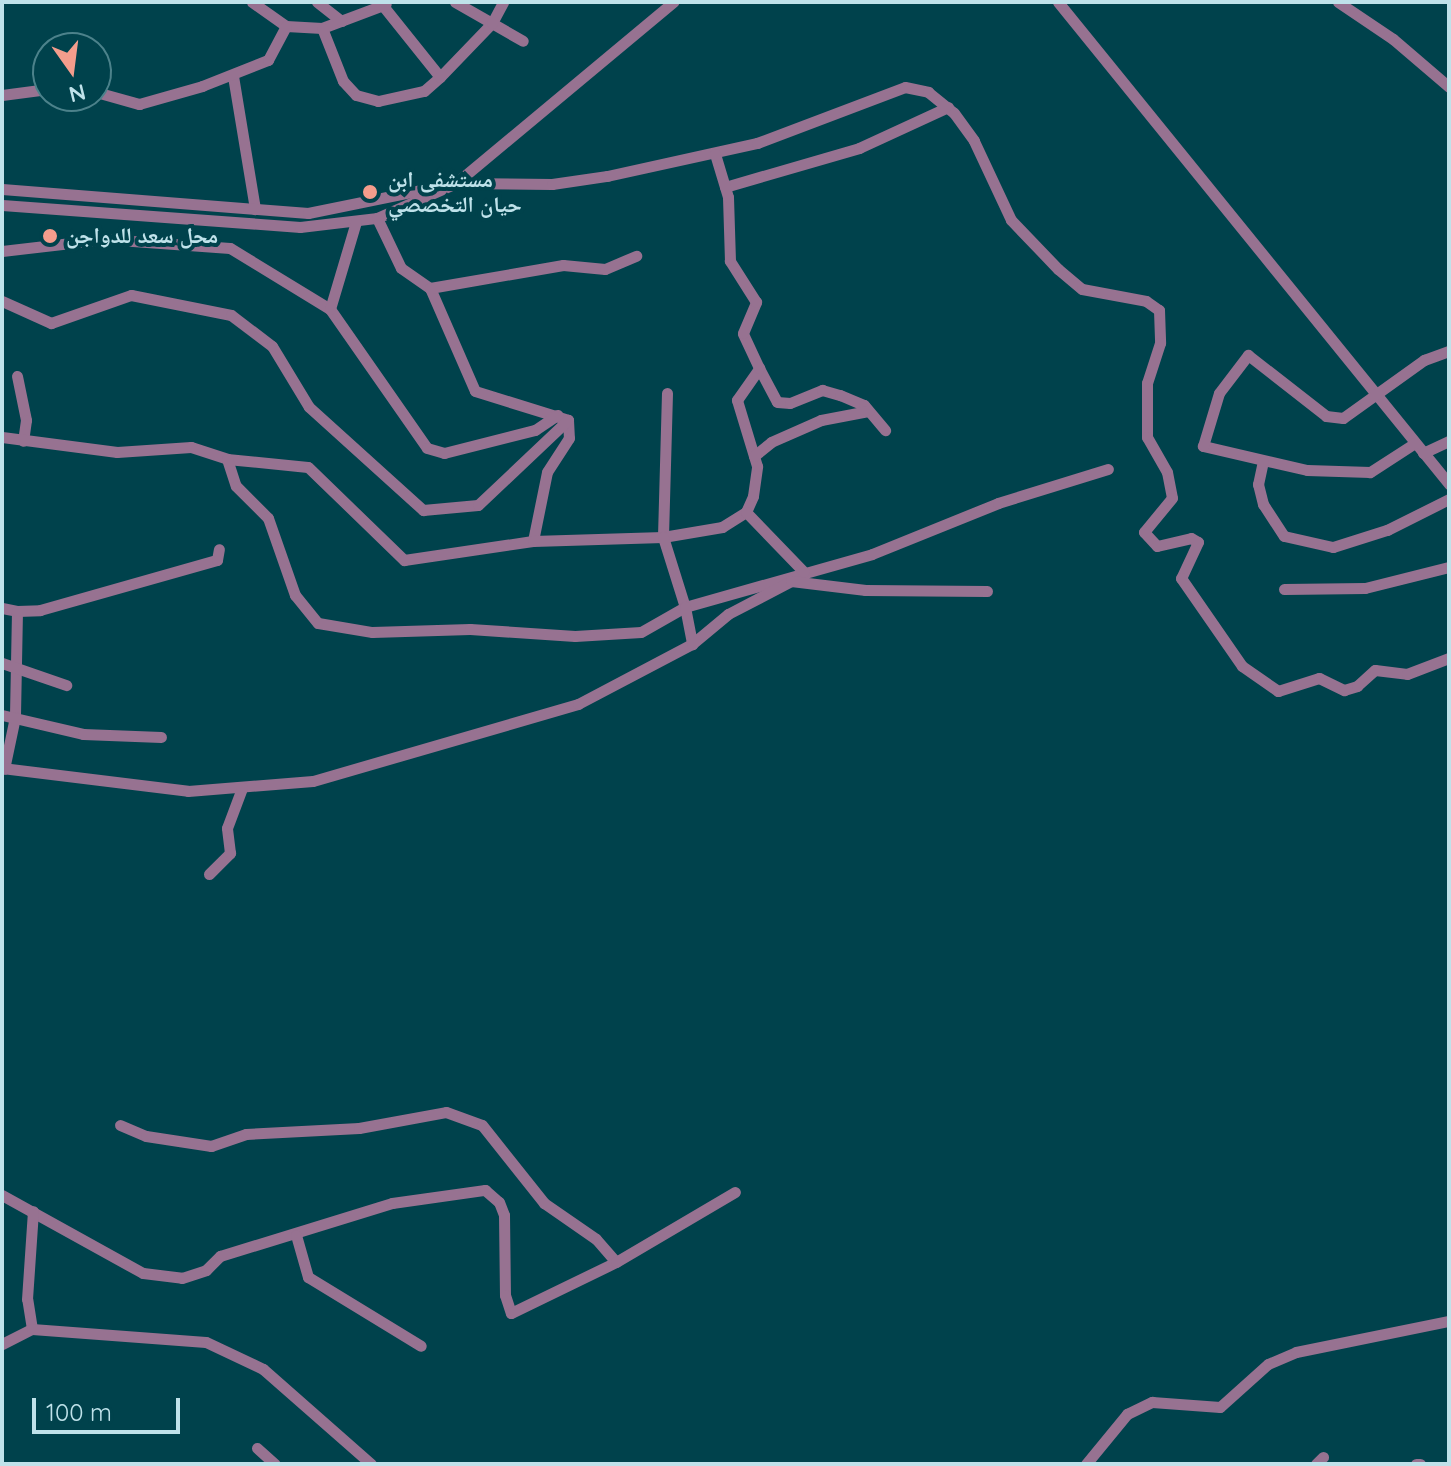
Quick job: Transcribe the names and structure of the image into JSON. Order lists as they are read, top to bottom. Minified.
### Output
{"places":["مستشفى ابن حيان التخصصي","محل سعد للدواجن"],"scale_bar":"100 m","north":"bottom"}
